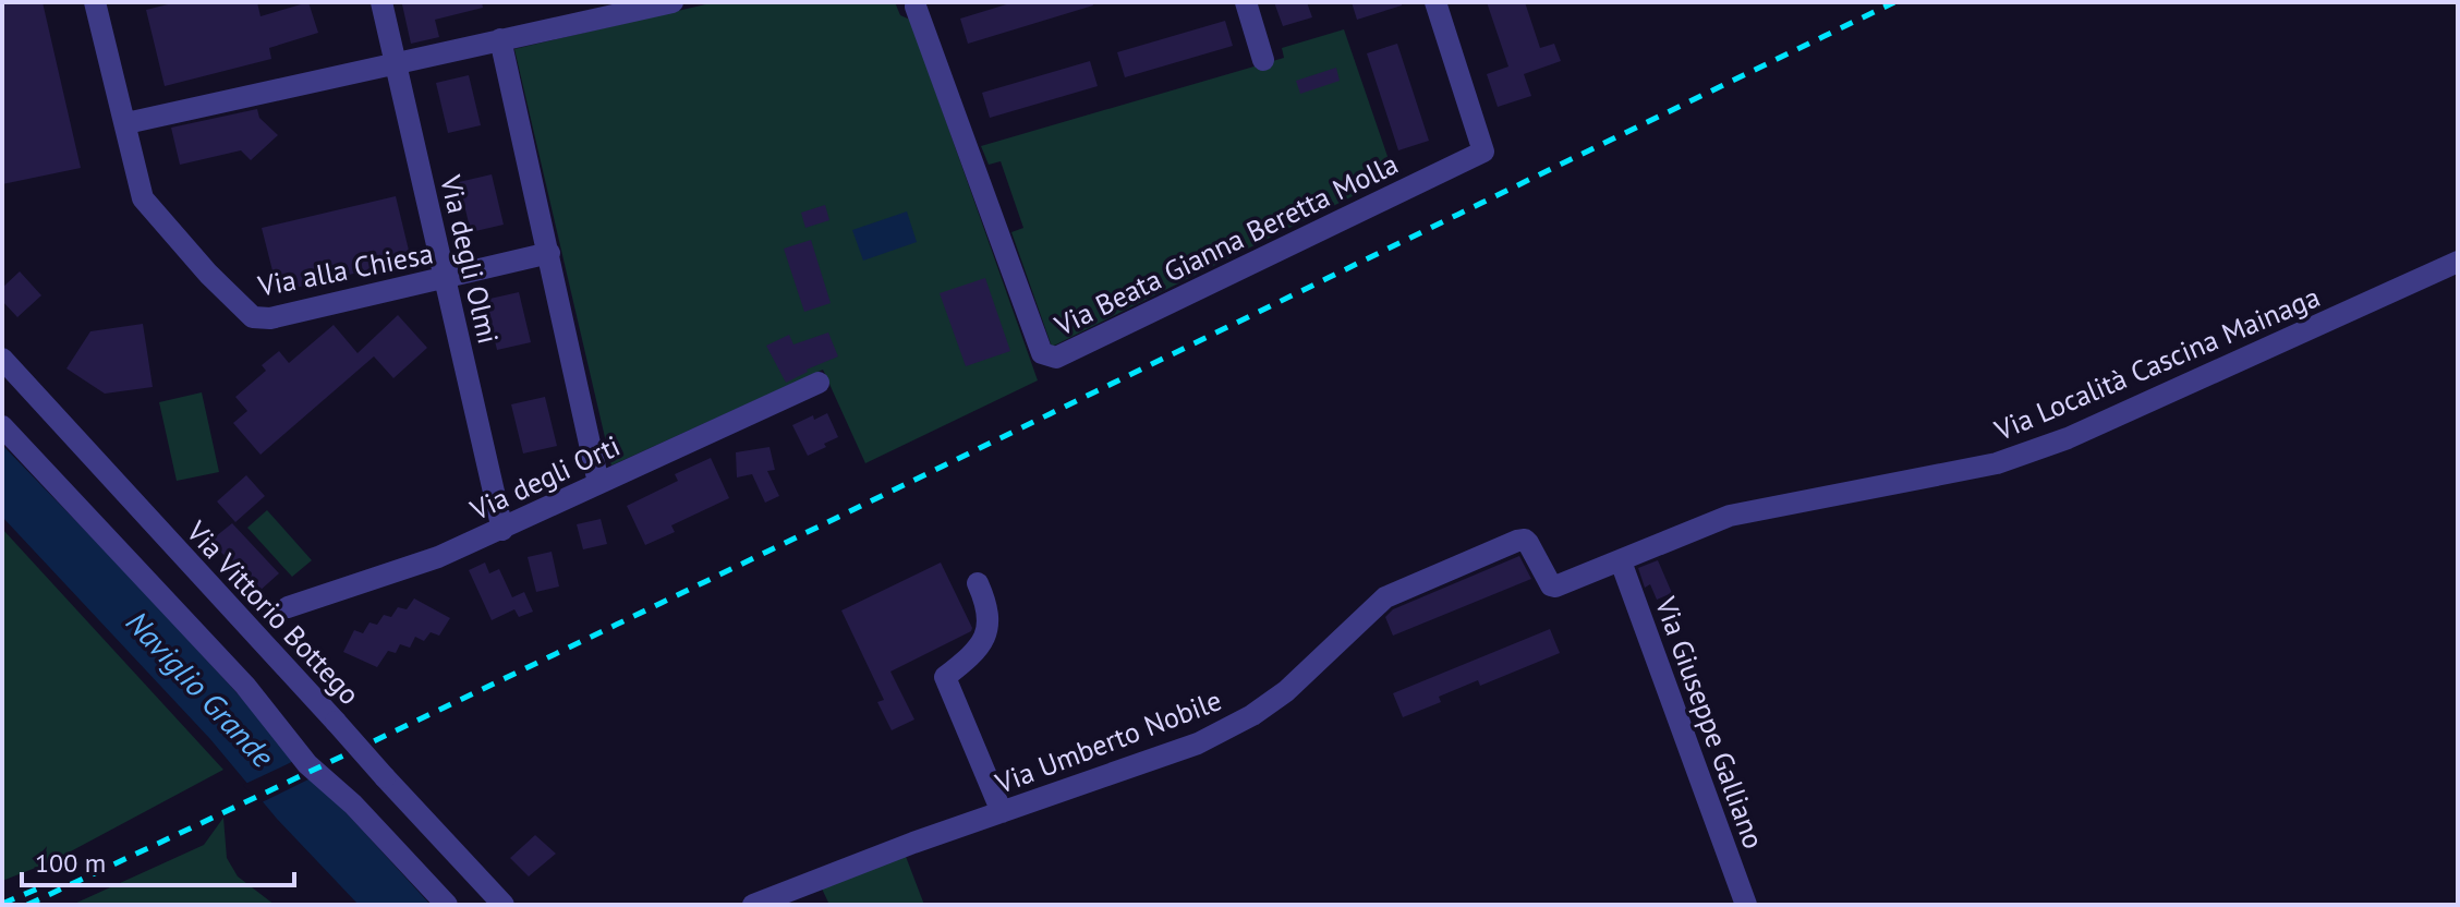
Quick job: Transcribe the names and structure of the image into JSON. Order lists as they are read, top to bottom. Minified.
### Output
{"streets":{"street":["Via Beata Gianna Beretta Molla","Via degli Olmi","Via alla Chiesa","Via Località Cascina Mainaga","Via degli Orti","Via Vittorio Bottego","Via Giuseppe Galliano","Via Umberto Nobile"]},"crossings":[["Via degli Olmi","Via alla Chiesa"],["Via degli Olmi","Via degli Orti"],["Via Località Cascina Mainaga","Via Giuseppe Galliano"],["Via Località Cascina Mainaga","Via Umberto Nobile"],["Via Giuseppe Galliano","Via Umberto Nobile"]],"water":["Naviglio Grande"],"scale_bar":"100 m"}
